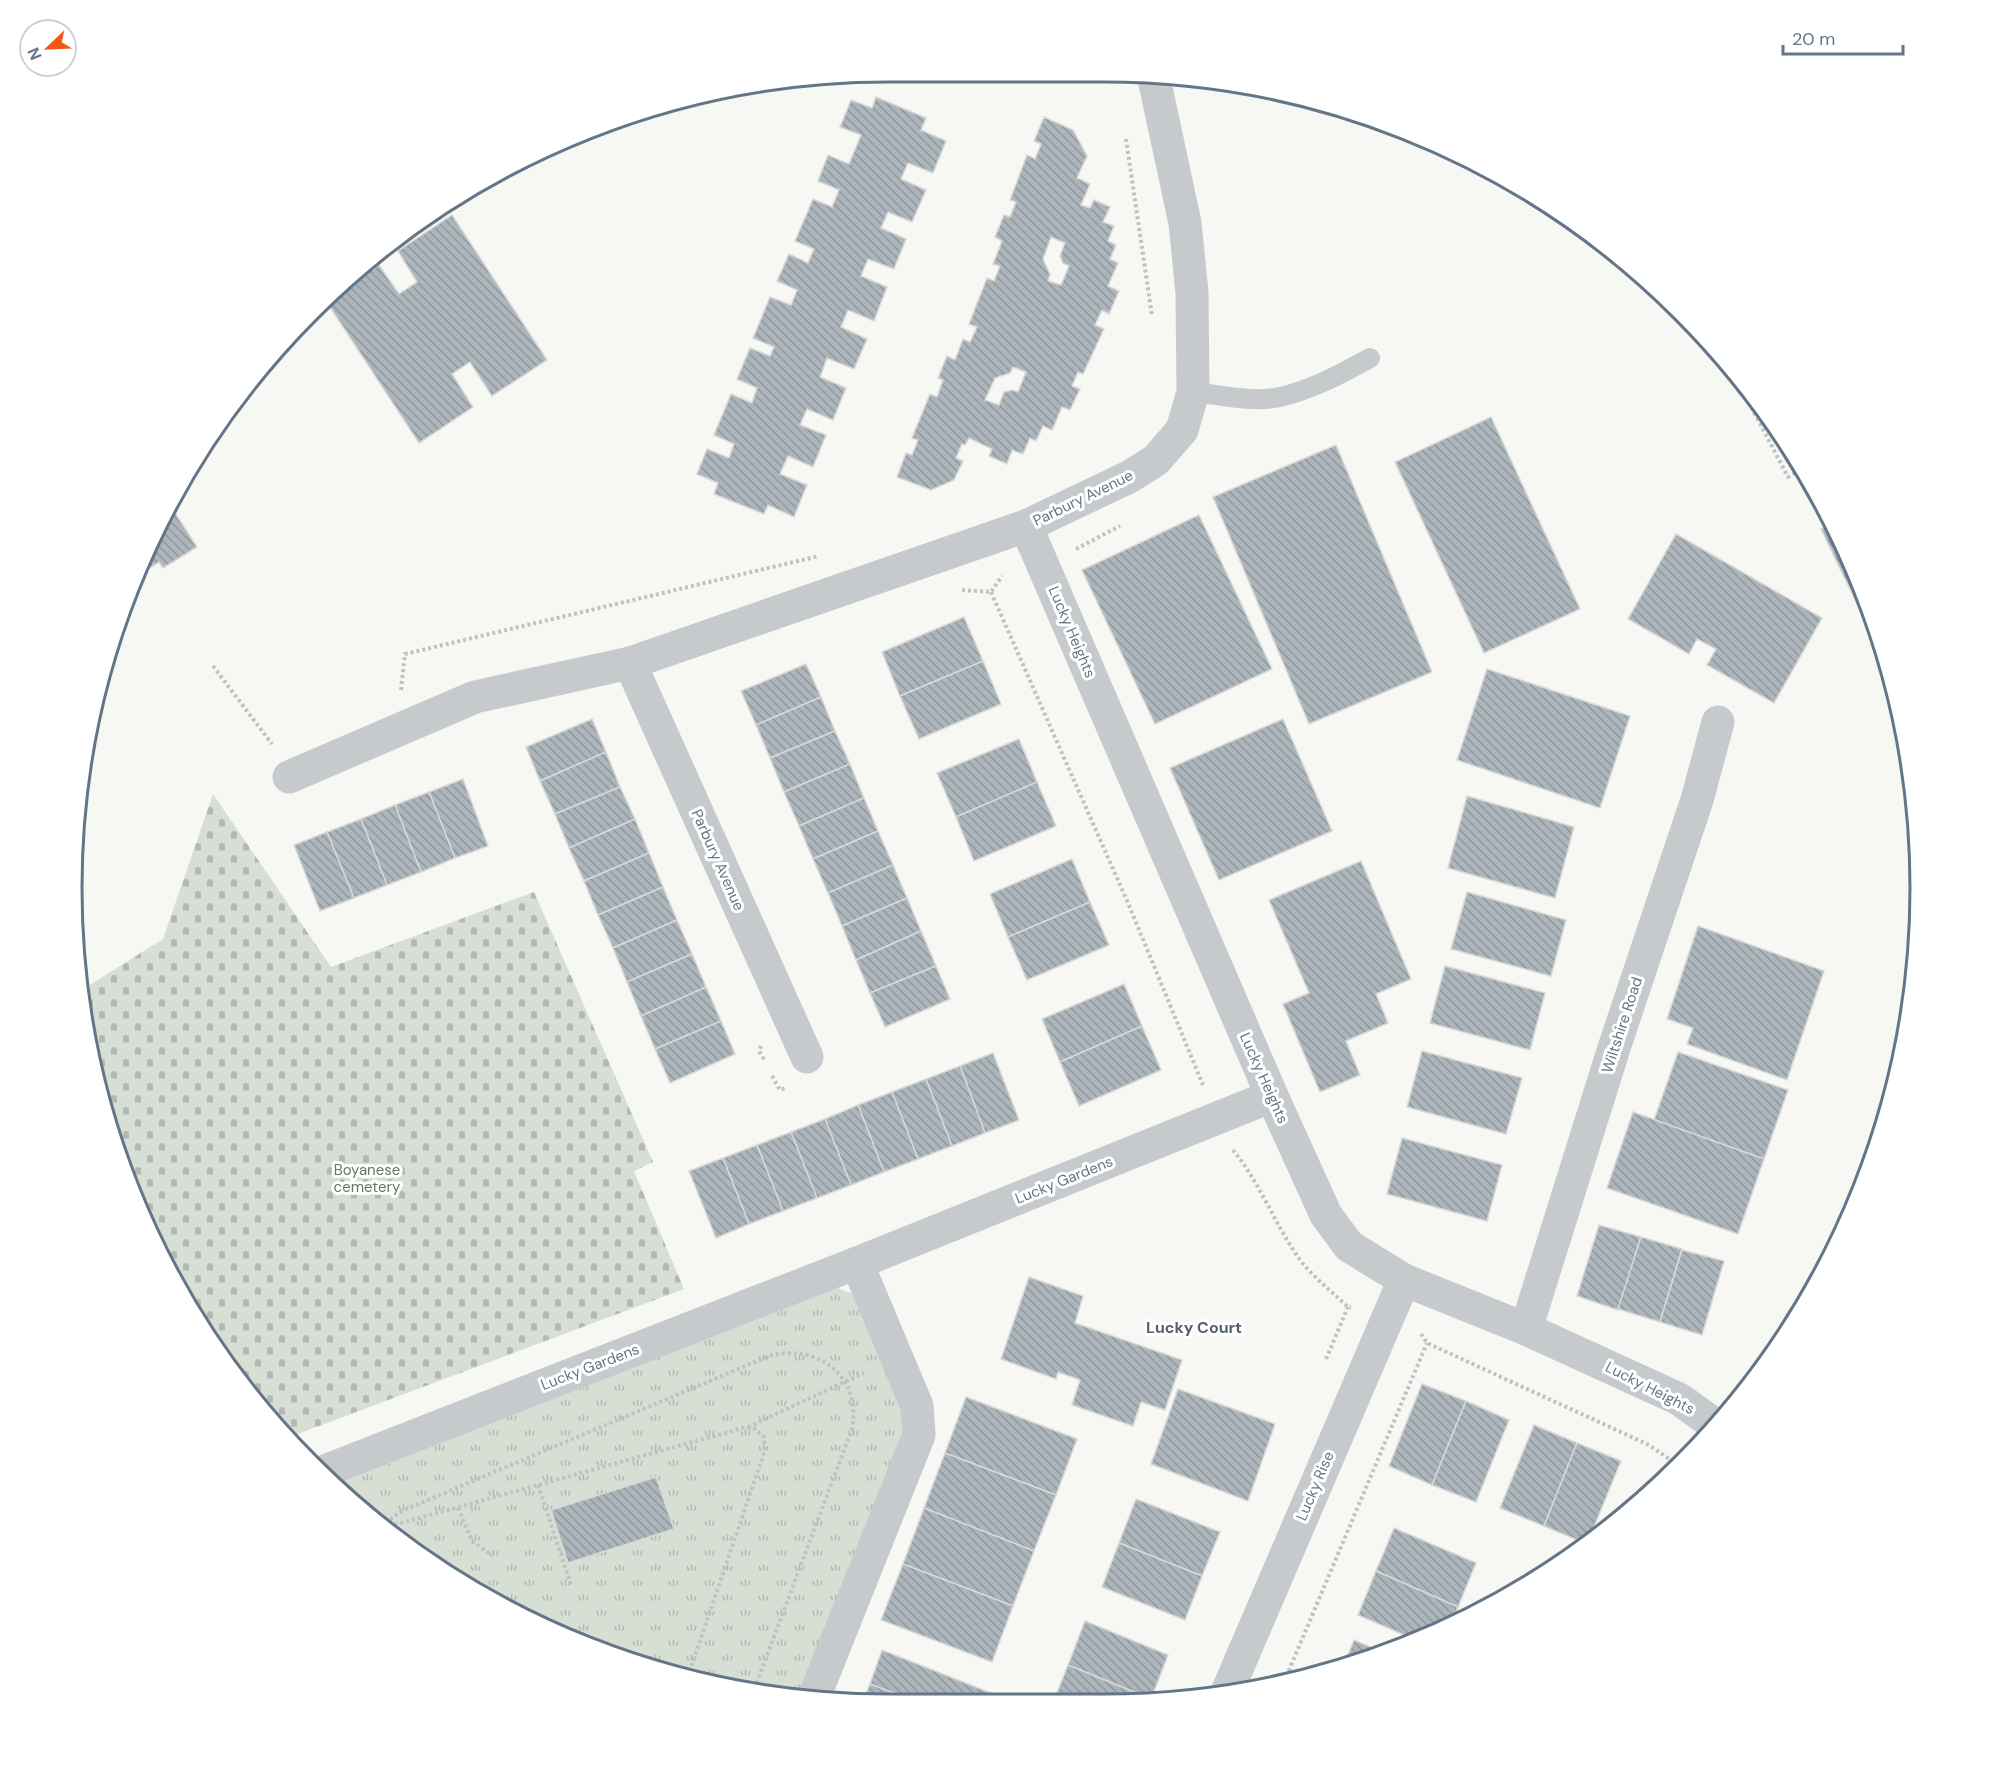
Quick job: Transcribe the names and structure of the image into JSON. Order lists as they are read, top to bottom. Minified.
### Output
{"streets":{"street":["Parbury Avenue","Lucky Heights","Wiltshire Road","Lucky Gardens","Lucky Rise"]},"crossings":[["Parbury Avenue","Lucky Heights"],["Lucky Heights","Wiltshire Road"],["Lucky Heights","Lucky Gardens"],["Lucky Heights","Lucky Rise"]],"districts":["Lucky Court"],"parks":["Boyanese cemetery"],"scale_bar":"20 m","north":"bottom left"}
